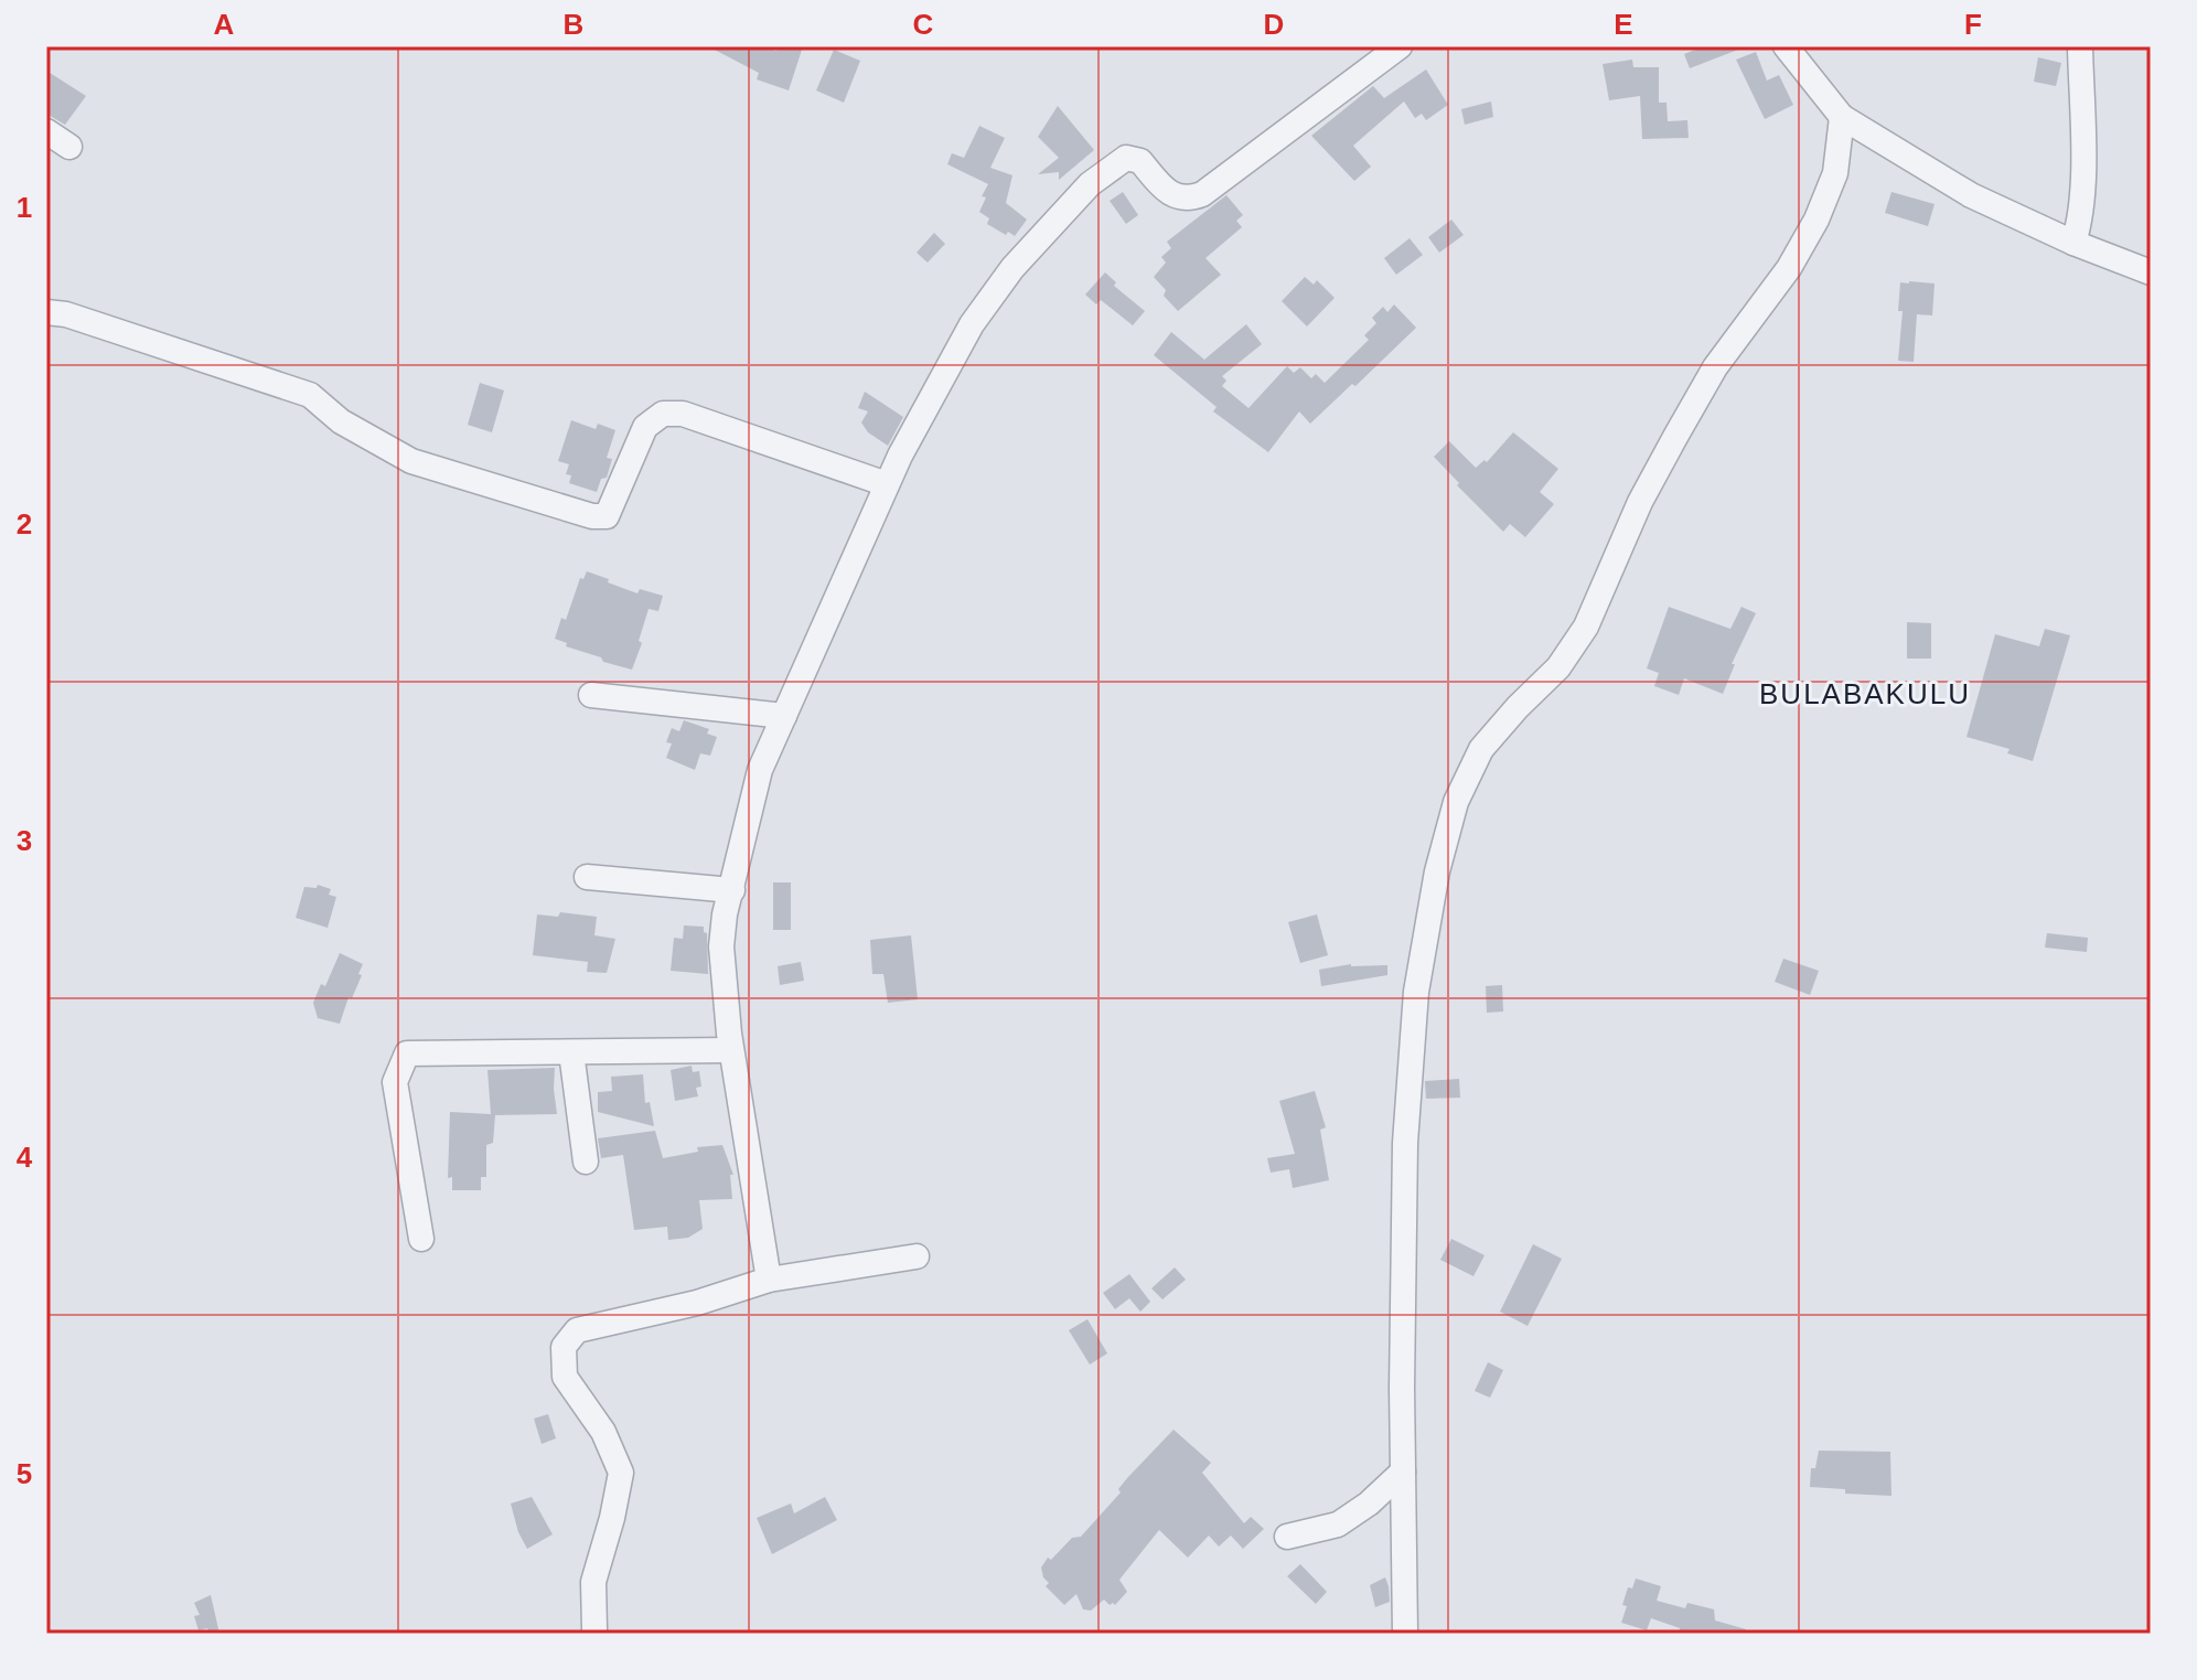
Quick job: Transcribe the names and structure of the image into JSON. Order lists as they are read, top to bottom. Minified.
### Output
{"districts":["BULABAKULU"],"grid":{"columns":["A","B","C","D","E","F"],"rows":["1","2","3","4","5"]}}
